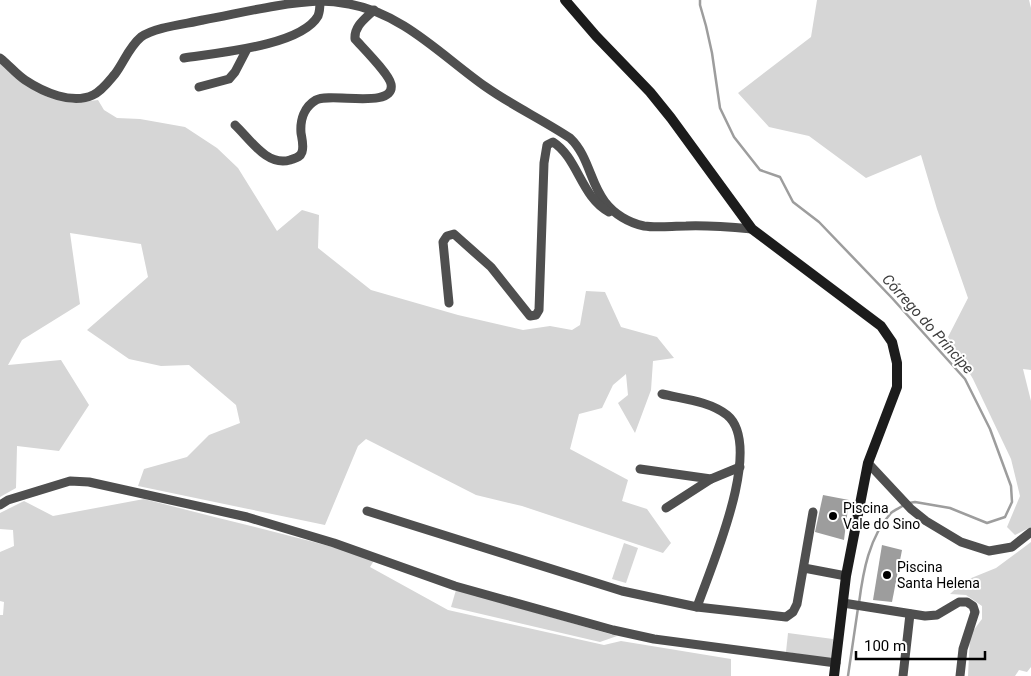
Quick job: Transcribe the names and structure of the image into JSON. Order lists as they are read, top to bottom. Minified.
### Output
{"water":["Córrego do Príncipe"],"places":["Piscina Vale do Sino","Piscina Santa Helena"],"scale_bar":"100 m"}
